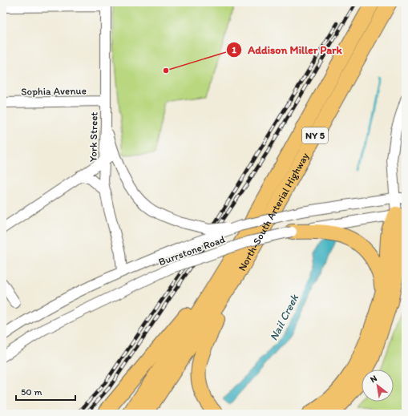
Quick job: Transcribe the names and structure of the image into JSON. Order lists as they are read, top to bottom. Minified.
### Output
{"streets":{"highway":["NY 5","North-South Arterial Highway"],"street":["Sophia Avenue","York Street","Burrstone Road"]},"crossings":[["Sophia Avenue","York Street"],["York Street","Burrstone Road"]],"water":["Nail Creek"],"places":["Addison Miller Park"],"scale_bar":"50 m","north":"top left"}
